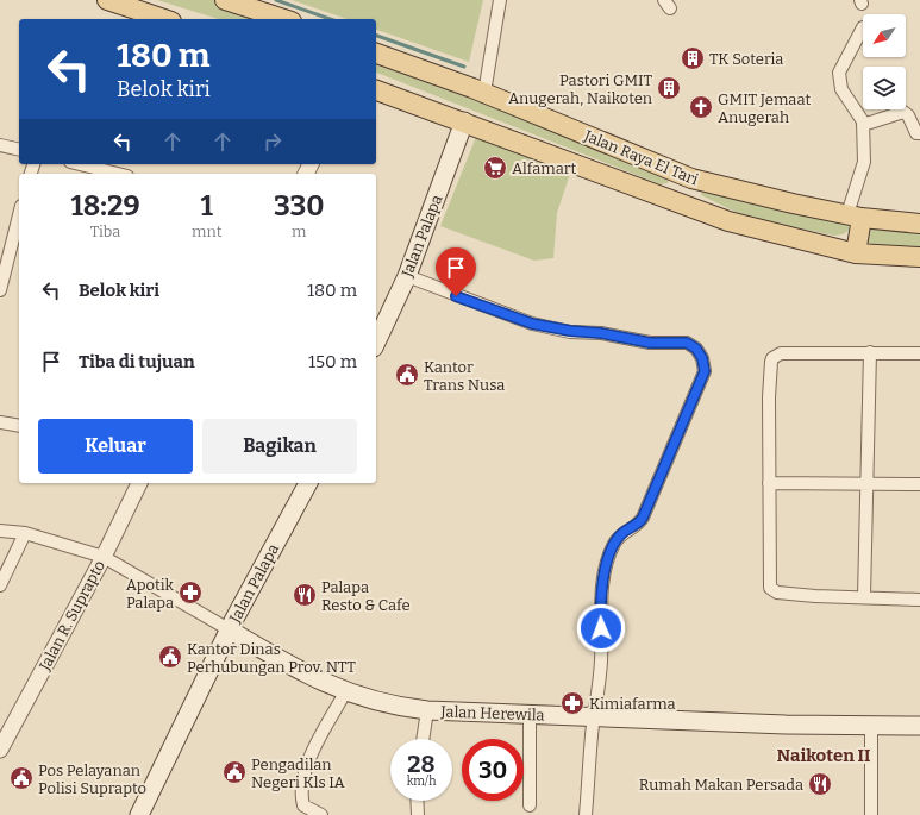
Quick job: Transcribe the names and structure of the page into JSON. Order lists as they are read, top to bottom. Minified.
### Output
{"streets":{"main road":["Jalan Raya El Tari","Jalan Palapa","Jalan Herewila"],"street":["Jalan R. Suprapto"]},"crossings":[["Jalan Raya El Tari","Jalan Palapa"],["Jalan Palapa","Jalan Herewila"],["Jalan R. Suprapto","Jalan Herewila"]],"districts":["Naikoten II"],"places":{"building":["TK Soteria","Pastori GMIT Anugerah, Naikoten"],"church":["GMIT Jemaat Anugerah"],"supermarket":["Alfamart"],"public building":["Kantor Trans Nusa","Kantor Dinas Perhubungan Prov. NTT","Pengadilan Negeri Kls IA","Pos Pelayanan Polisi Suprapto"],"pharmacy":["Apotik Palapa","Kimiafarma"],"restaurant":["Palapa Resto & Cafe","Rumah Makan Persada"]},"north":"bottom left","page":{"turn":["180 m","Belok kiri"],"eta":["18:29","Tiba","1","mnt","330","m"],"list":[{"name":"Belok kiri","value":"180 m"},{"name":"Tiba di tujuan","value":"150 m"}],"buttons":["Keluar","Bagikan"],"speed":"28 km/h","limit":"30"}}
